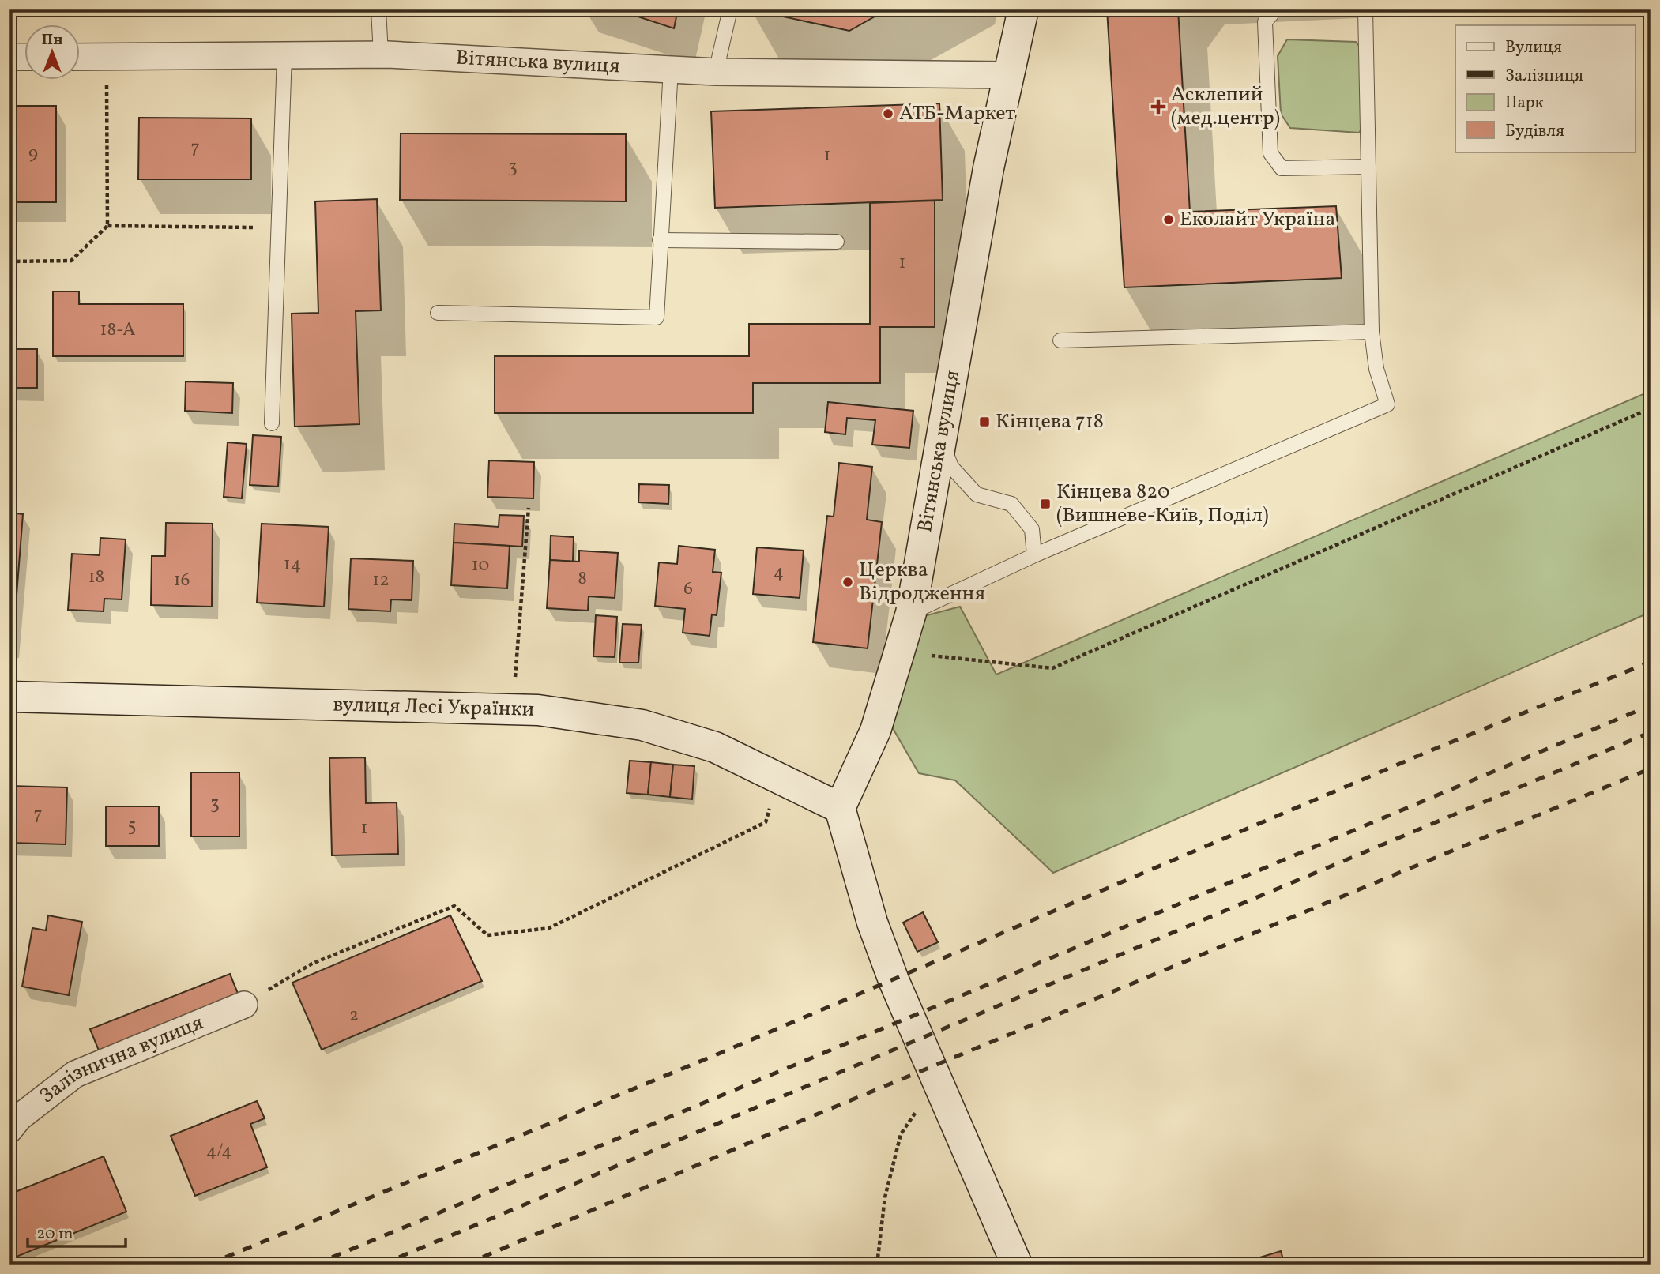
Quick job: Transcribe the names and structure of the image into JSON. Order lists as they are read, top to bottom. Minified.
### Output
{"streets":{"street":["Вітянська вулиця","вулиця Лесі Українки","Залізнична вулиця"]},"crossings":[["Вітянська вулиця","вулиця Лесі Українки"]],"places":{"health":["Асклепий (мед.центр)"],"other":["АТБ-Маркет","Еколайт Україна","Церква Відродження"],"transit":["Кінцева 718","Кінцева 820 (Вишневе-Київ, Поділ)"]},"house_numbers":["7","9","1","3","1","18-А","14","10","4","18","8","16","12","6","3","7","5","1","2","4/4"],"legend":["Вулиця","Залізниця","Парк","Будівля"],"scale_bar":"20 m","north":"top"}
